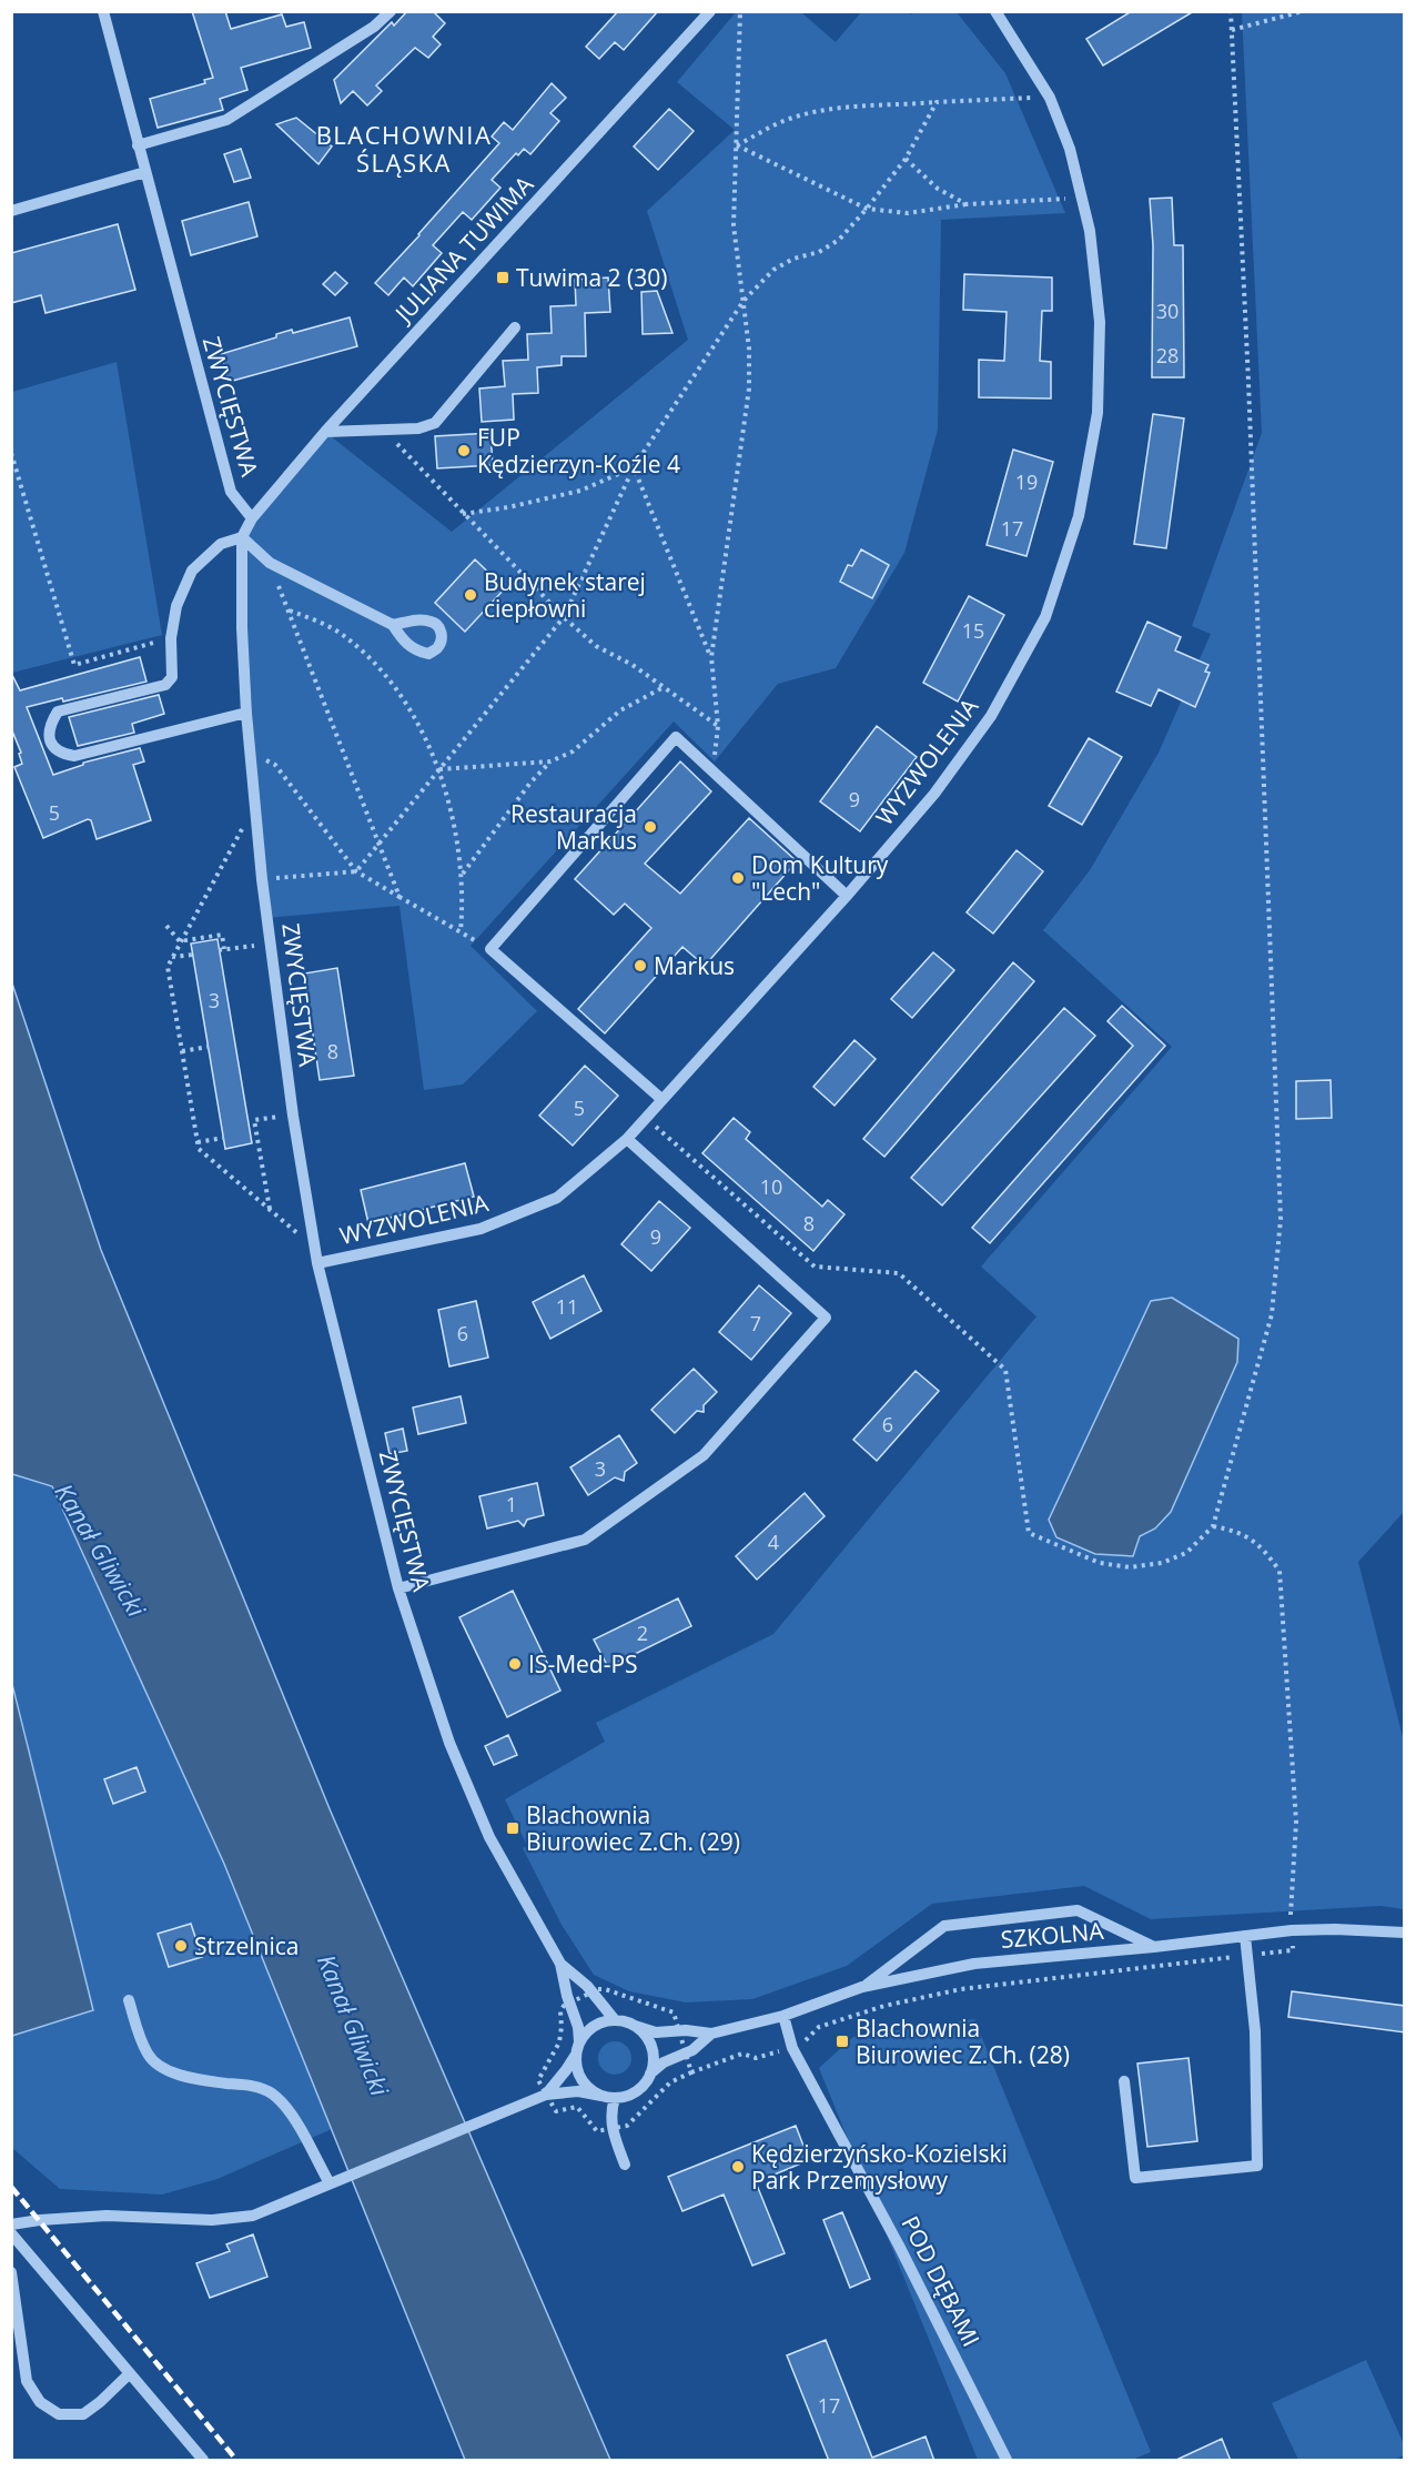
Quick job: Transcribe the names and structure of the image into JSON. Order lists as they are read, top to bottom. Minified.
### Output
{"streets":{"street":["JULIANA TUWIMA","ZWYCIĘSTWA","WYZWOLENIA","SZKOLNA","POD DĘBAMI"]},"crossings":[["JULIANA TUWIMA","ZWYCIĘSTWA"],["ZWYCIĘSTWA","WYZWOLENIA"],["ZWYCIĘSTWA","SZKOLNA"],["SZKOLNA","POD DĘBAMI"]],"districts":["BLACHOWNIA ŚLĄSKA"],"water":["Kanał Gliwicki"],"places":{"transit":["Tuwima 2 (30)","Blachownia Biurowiec Z.Ch. (29)","Blachownia Biurowiec Z.Ch. (28)"],"other":["FUP Kędzierzyn-Koźle 4","Budynek starej ciepłowni","Restauracja Markus","Dom Kultury \"Lech\"","Markus","IS-Med-PS","Strzelnica","Kędzierzyńsko-Kozielski Park Przemysłowy"]},"house_numbers":["30","28","19","17","15","9","5","3","8","5","10","8","9","11","7","6","6","3","1","4","2","17"]}
